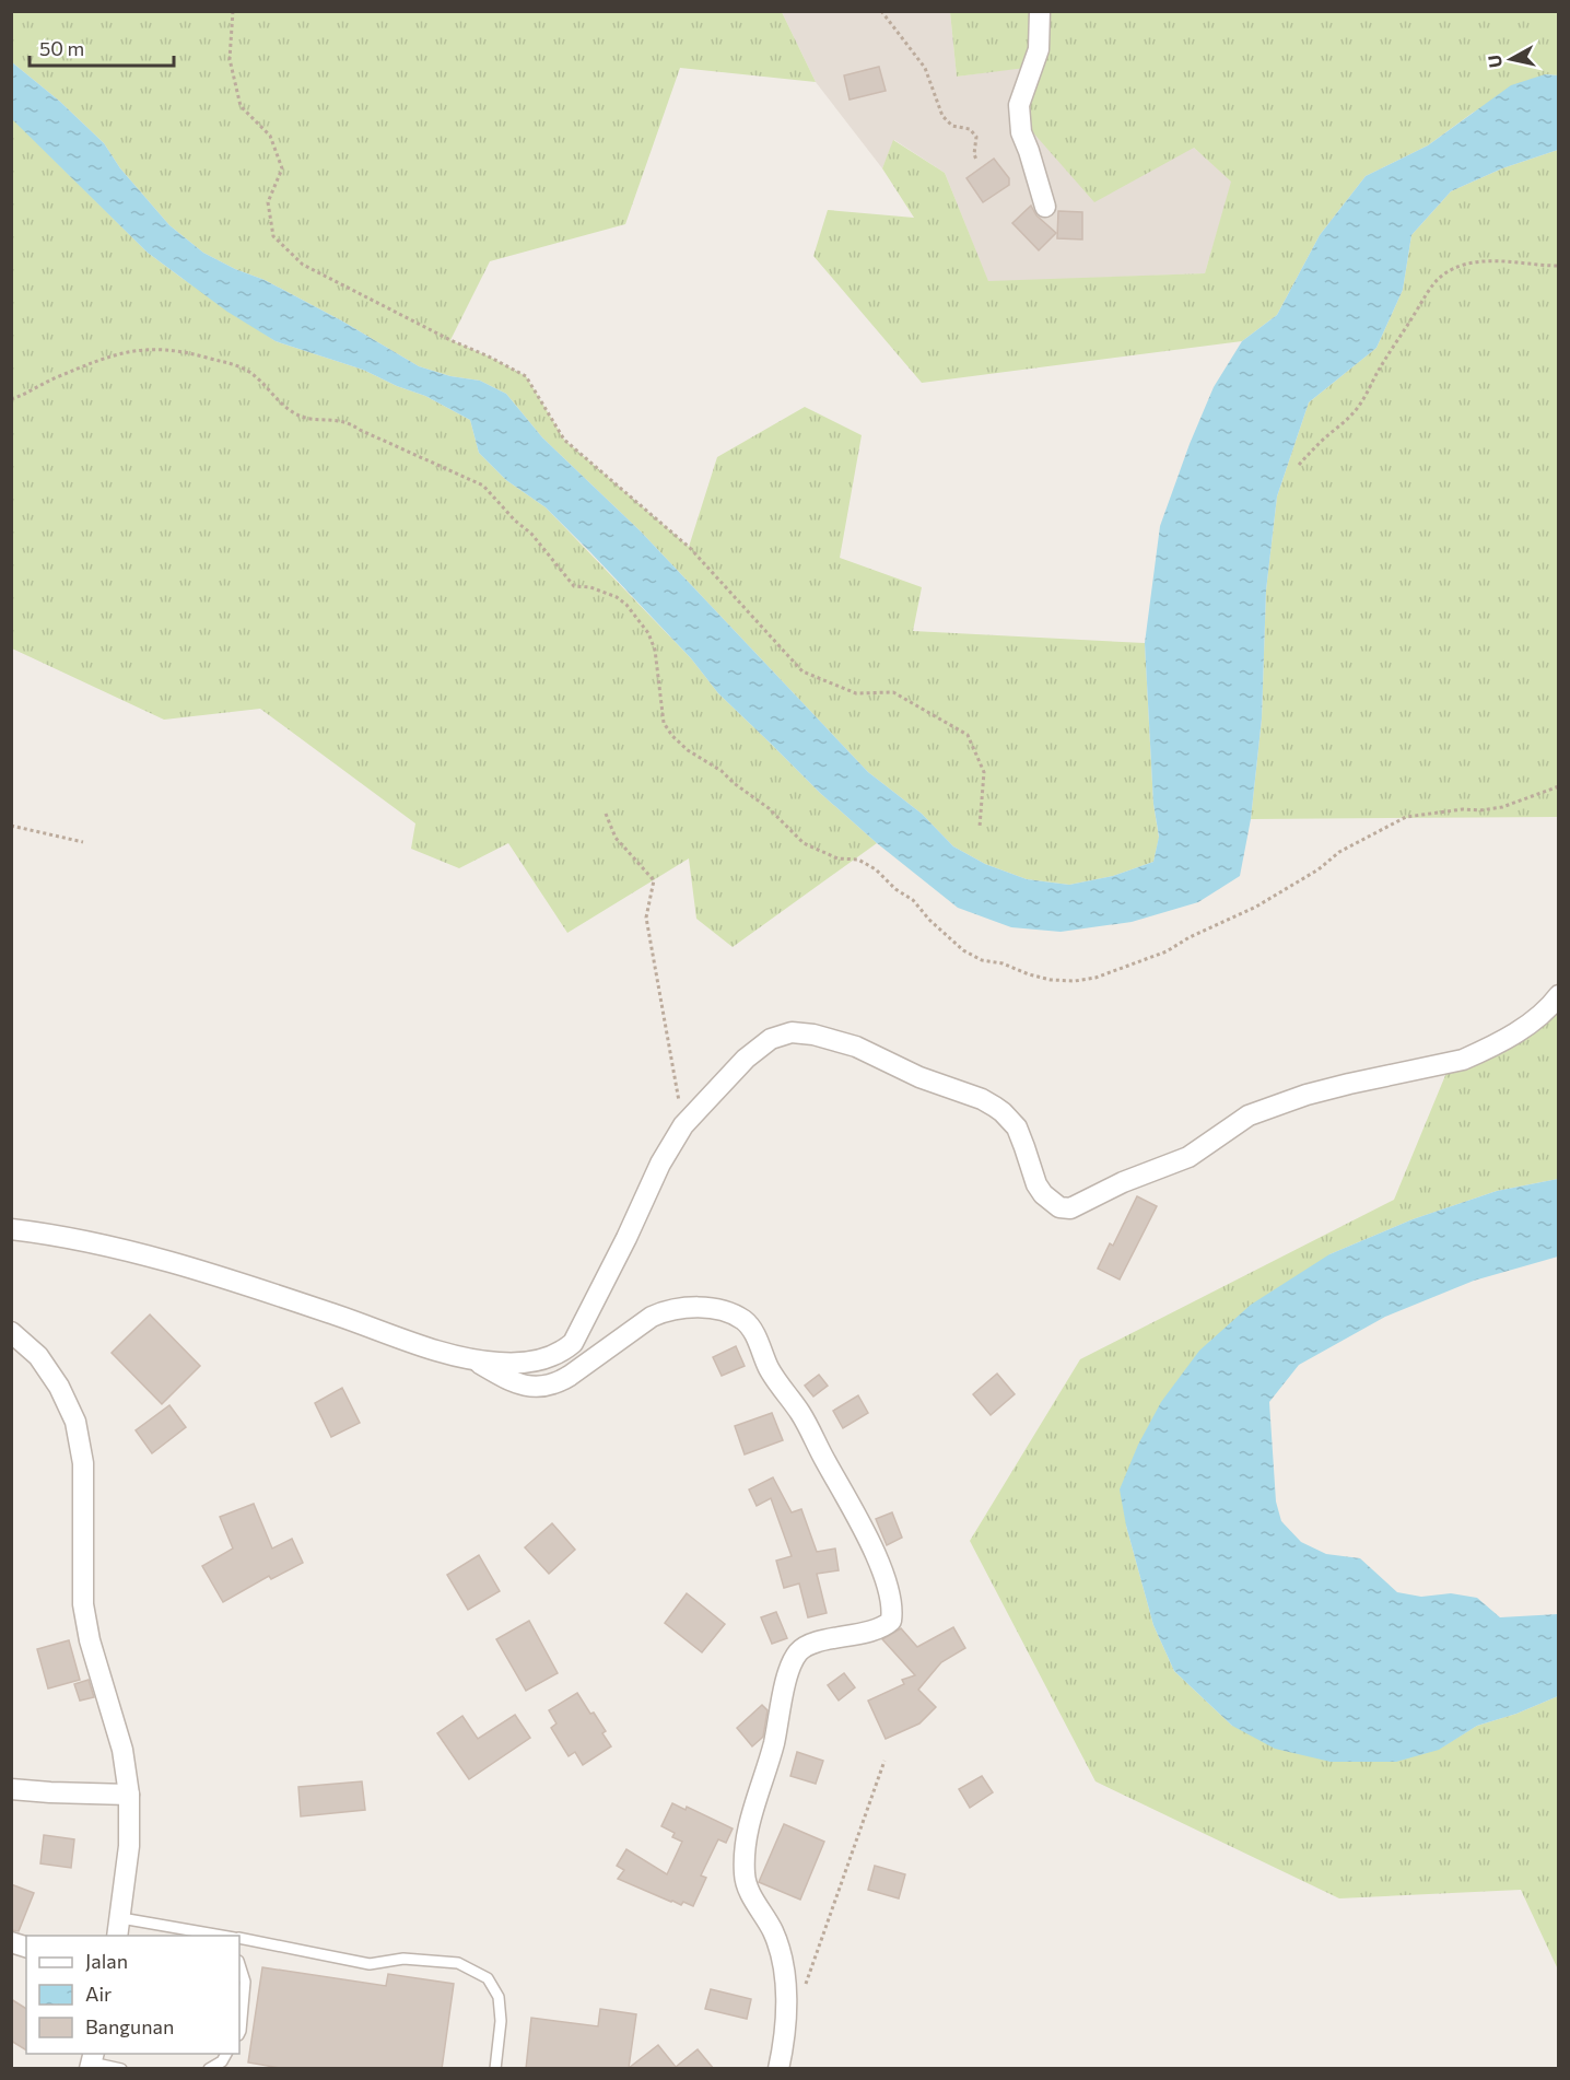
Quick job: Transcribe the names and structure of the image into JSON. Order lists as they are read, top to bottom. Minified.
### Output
{"legend":["Jalan","Air","Bangunan"],"scale_bar":"50 m","north":"left"}
